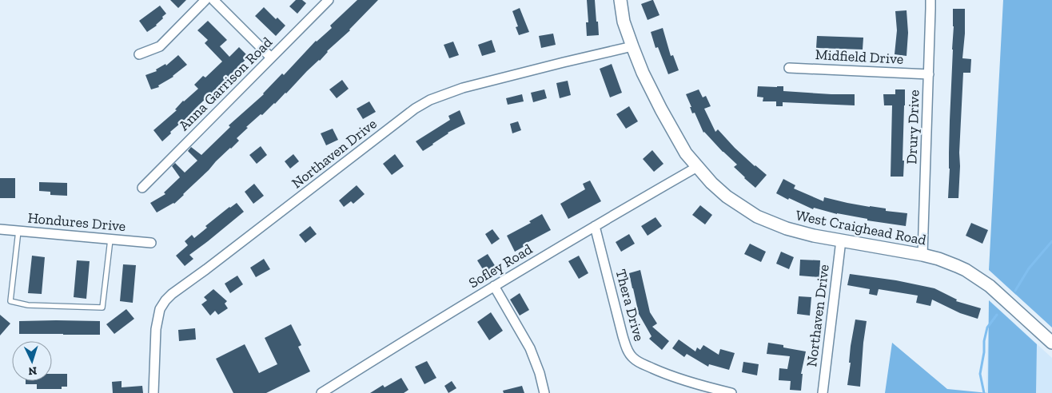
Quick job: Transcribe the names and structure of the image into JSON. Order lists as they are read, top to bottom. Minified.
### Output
{"streets":{"street":["Midfield Drive","Anna Garrison Road","Drury Drive","Northaven Drive","Hondures Drive","West Craighead Road","Sofley Road","Thera Drive"]},"crossings":[["Midfield Drive","Drury Drive"],["Drury Drive","West Craighead Road"],["Northaven Drive","West Craighead Road"],["West Craighead Road","Sofley Road"],["Sofley Road","Thera Drive"]],"north":"bottom"}
